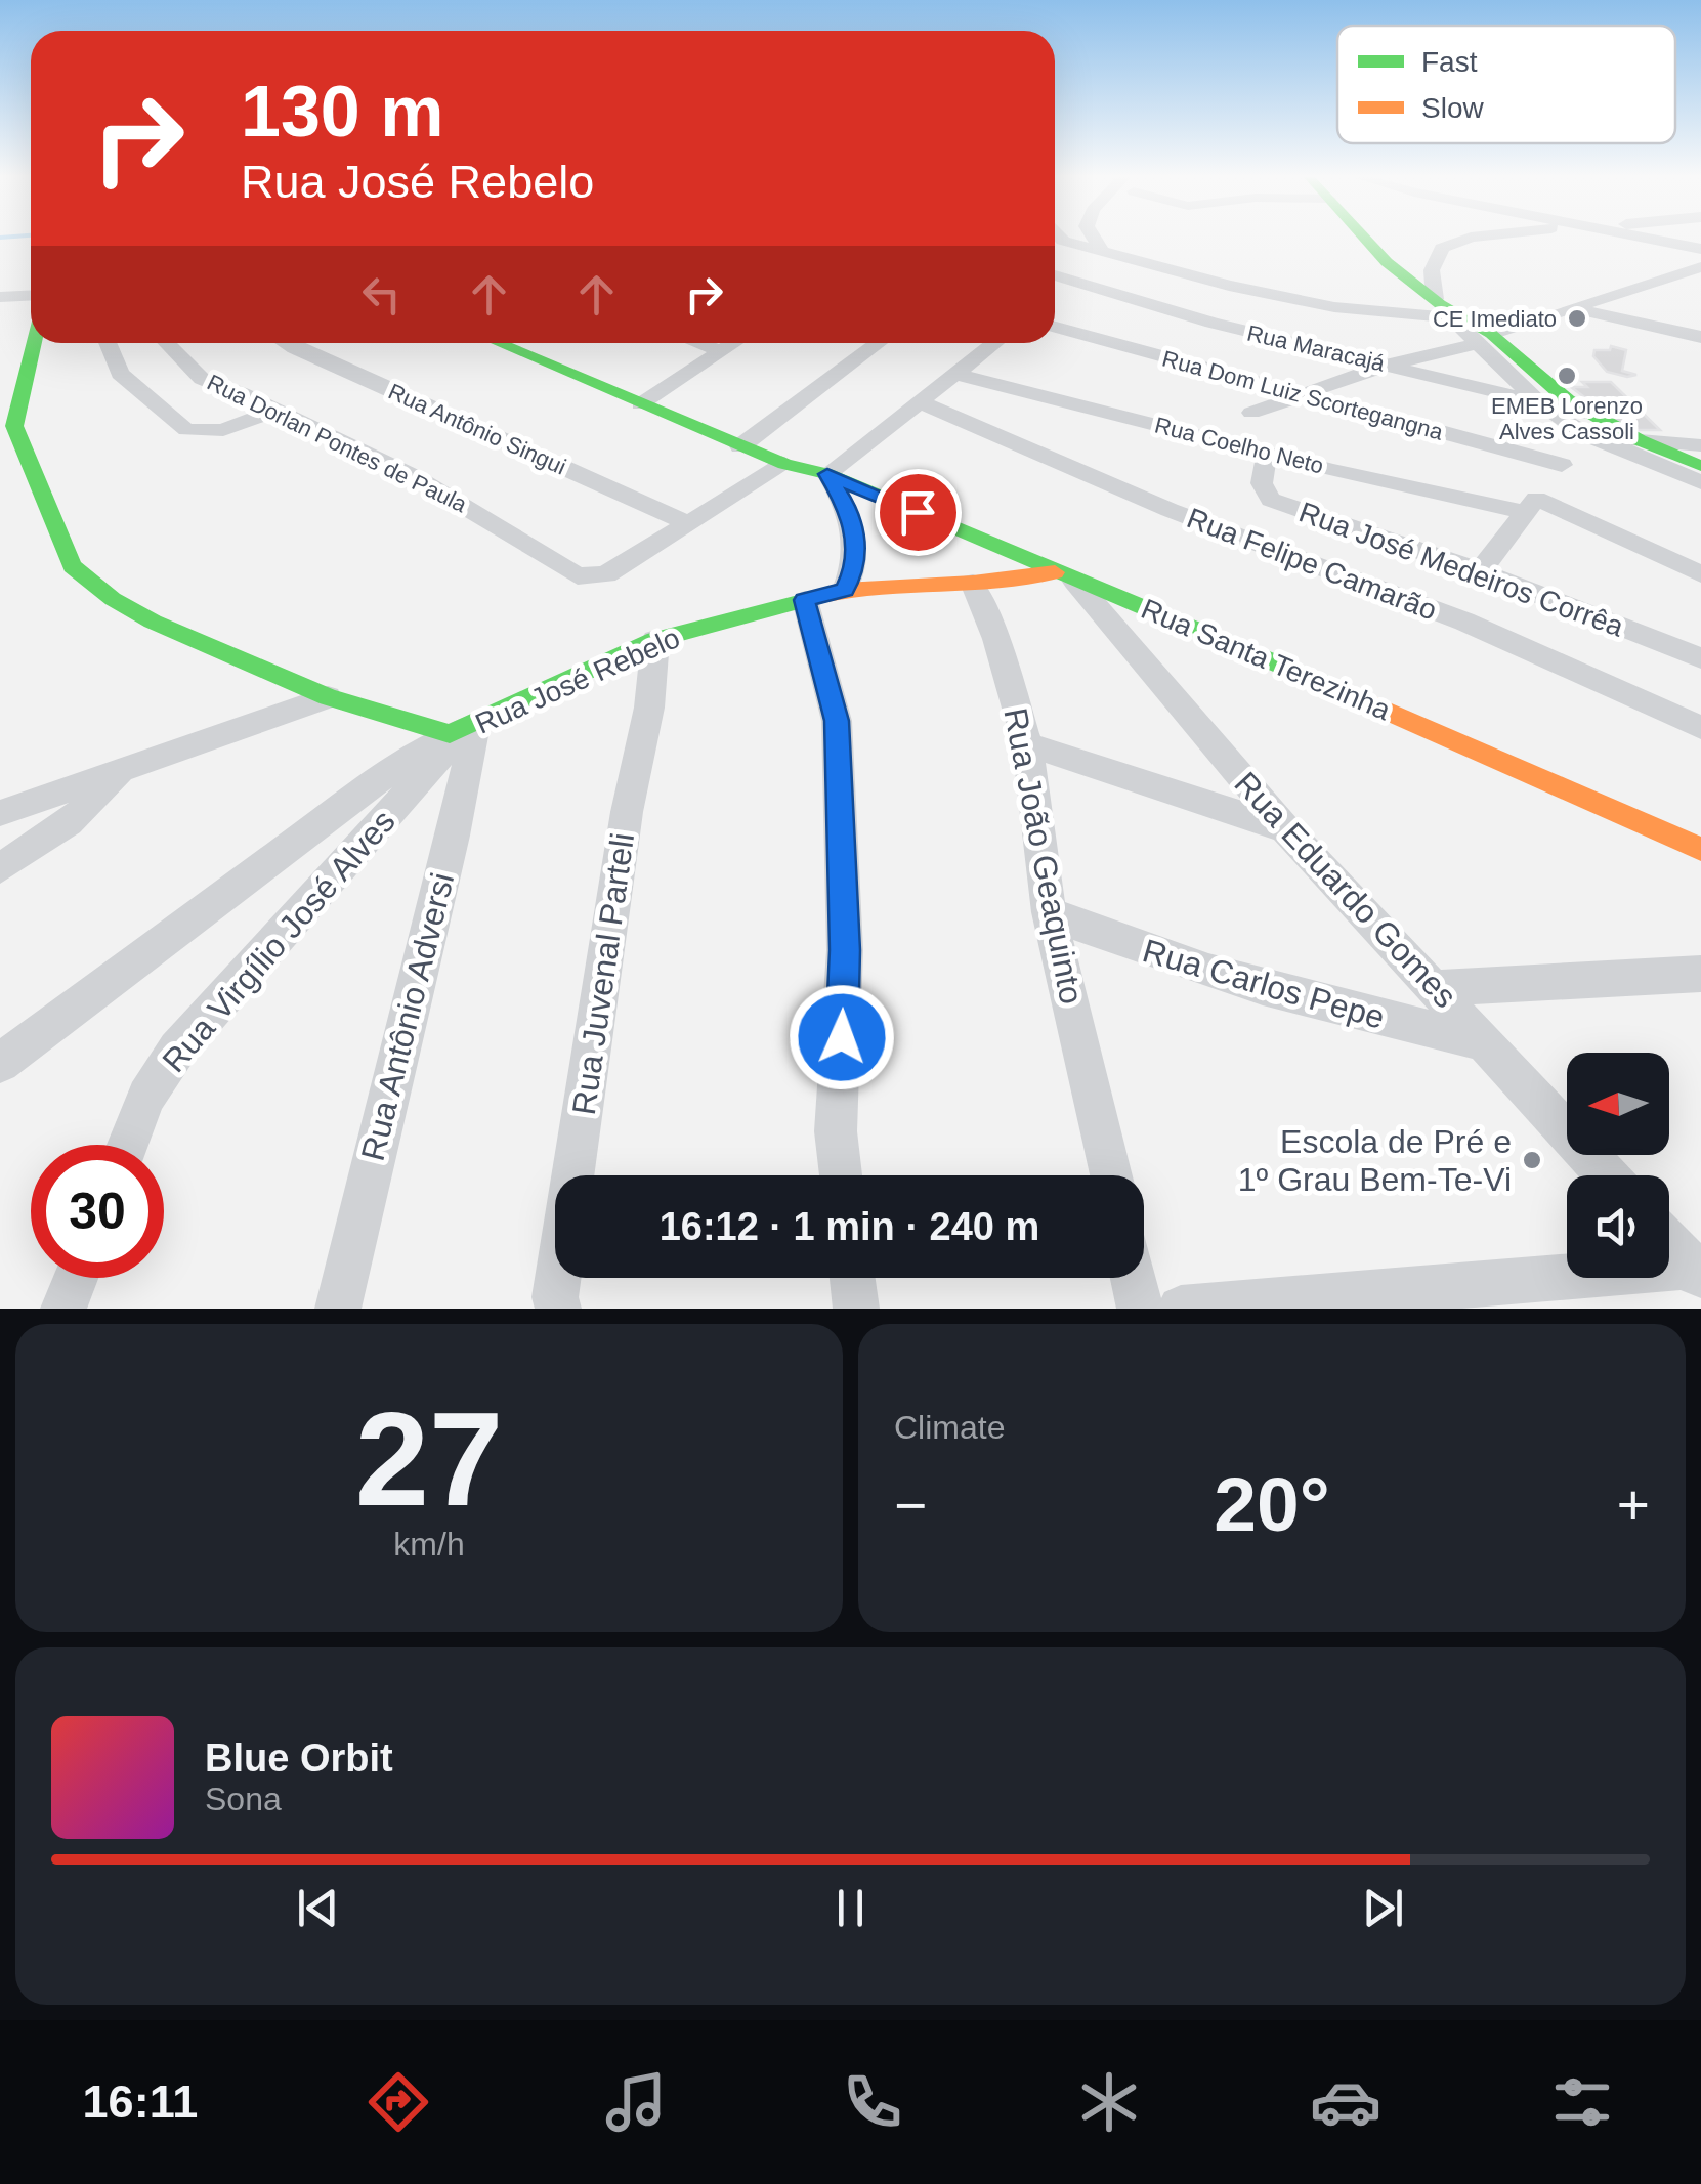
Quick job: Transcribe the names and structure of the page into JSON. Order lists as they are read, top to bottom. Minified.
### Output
{"streets":{"street":["Rua Maracajá","Rua Dom Luiz Scortegangna","Rua Antônio Singui","Rua Dorlan Pontes de Paula","Rua Coelho Neto","Rua Felipe Camarão","Rua José Medeiros Corrêa","Rua Santa Terezinha","Rua José Rebelo","Rua João Geaquinto","Rua Eduardo Gomes","Rua Virgílio José Alves","Rua Juvenal Parteli","Rua Carlos Pepe","Rua Antônio Adversi"]},"crossings":[["Rua Antônio Singui","Rua Dorlan Pontes de Paula"],["Rua Coelho Neto","Rua José Medeiros Corrêa"],["Rua Santa Terezinha","Rua José Rebelo"],["Rua Santa Terezinha","Rua Eduardo Gomes"],["Rua José Rebelo","Rua João Geaquinto"],["Rua José Rebelo","Rua Eduardo Gomes"],["Rua José Rebelo","Rua Virgílio José Alves"],["Rua José Rebelo","Rua Juvenal Parteli"],["Rua José Rebelo","Rua Antônio Adversi"],["Rua João Geaquinto","Rua Carlos Pepe"],["Rua Eduardo Gomes","Rua Carlos Pepe"],["Rua Virgílio José Alves","Rua Antônio Adversi"]],"places":["CE Imediato","EMEB Lorenzo Alves Cassoli","Escola de Pré e 1º Grau Bem-Te-Vi"],"legend":["Fast","Slow"],"north":"left","page":{"turn":["130 m","Rua José Rebelo"],"limit":"30","trip":"16:12 · 1 min · 240 m","tile":[["27","km/h"],"Climate"],"heat":["−","20°","+"],"song":["Blue Orbit","Sona"],"tabs":"16:11"}}
